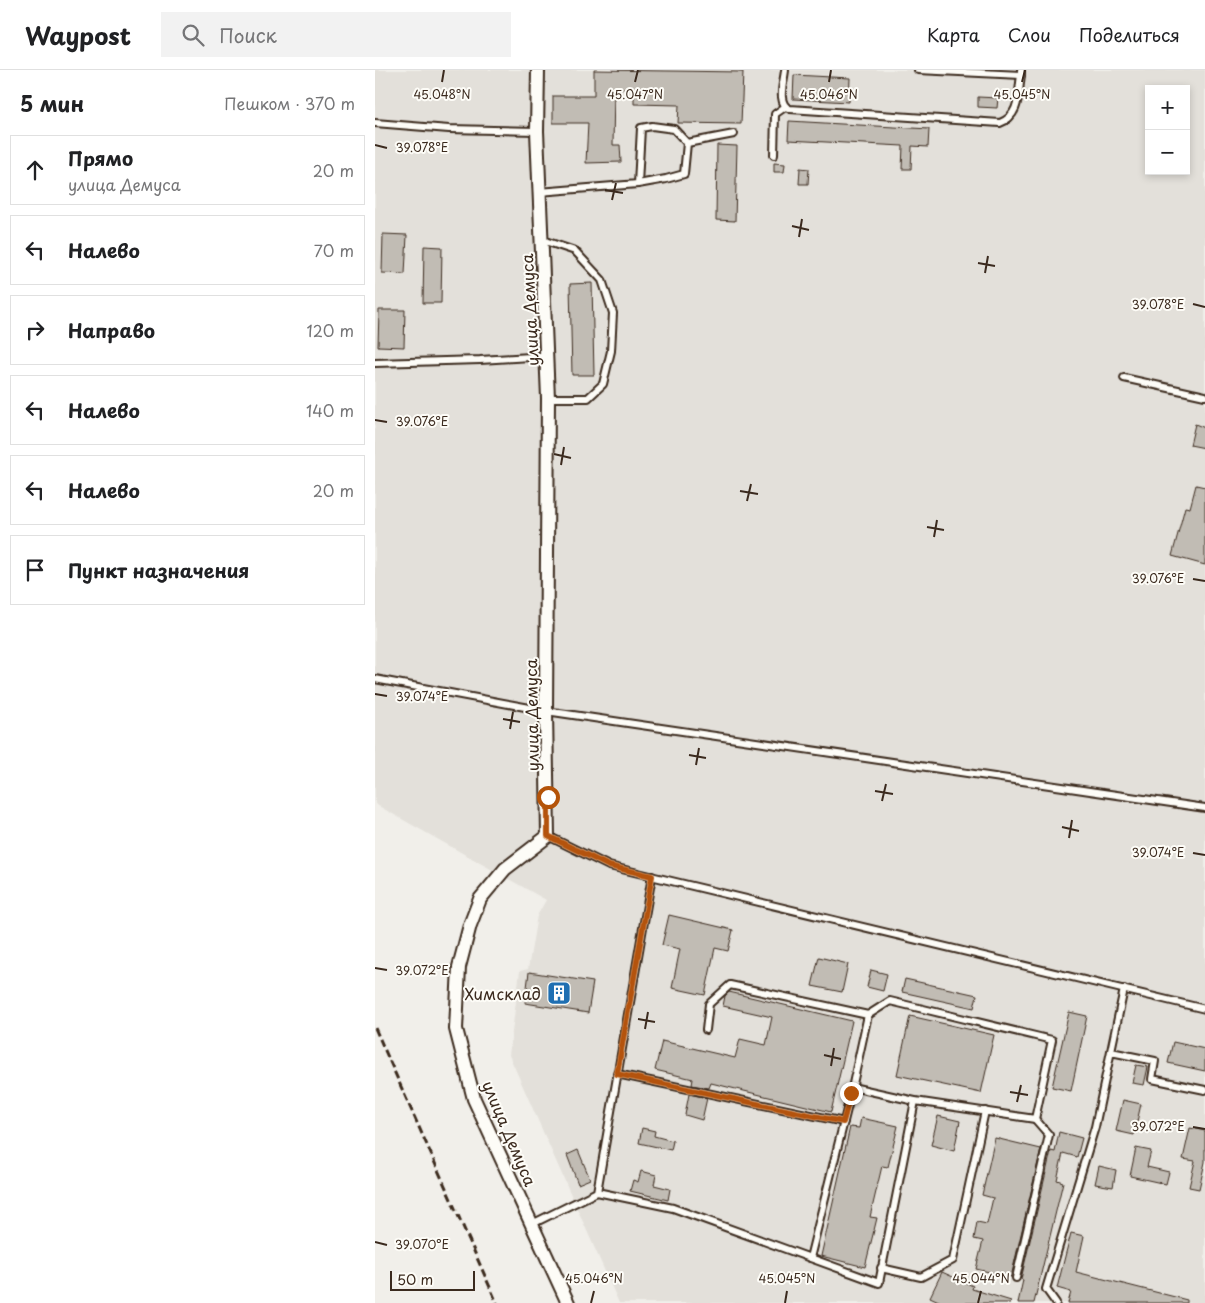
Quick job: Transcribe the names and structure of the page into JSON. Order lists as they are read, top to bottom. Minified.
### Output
{"streets":{"street":["улица Демуса"]},"places":{"building":["Химсклад"]},"scale_bar":"50 m","page":{"header":"Waypost","search":"Поиск","nav":["Карта","Слои","Поделиться"],"heading":["5 мин","Пешком · 370 m"],"map_buttons":["+","−"],"list":[["Прямо","улица Демуса","20 m"],["Налево","70 m"],["Направо","120 m"],["Налево","140 m"],["Налево","20 m"],"Пункт назначения"],"scale":"50 m"},"coordinates":["45.048°N","45.047°N","45.046°N","45.045°N","39.078°E","39.076°E","39.074°E","39.072°E","39.070°E","45.044°N"]}
